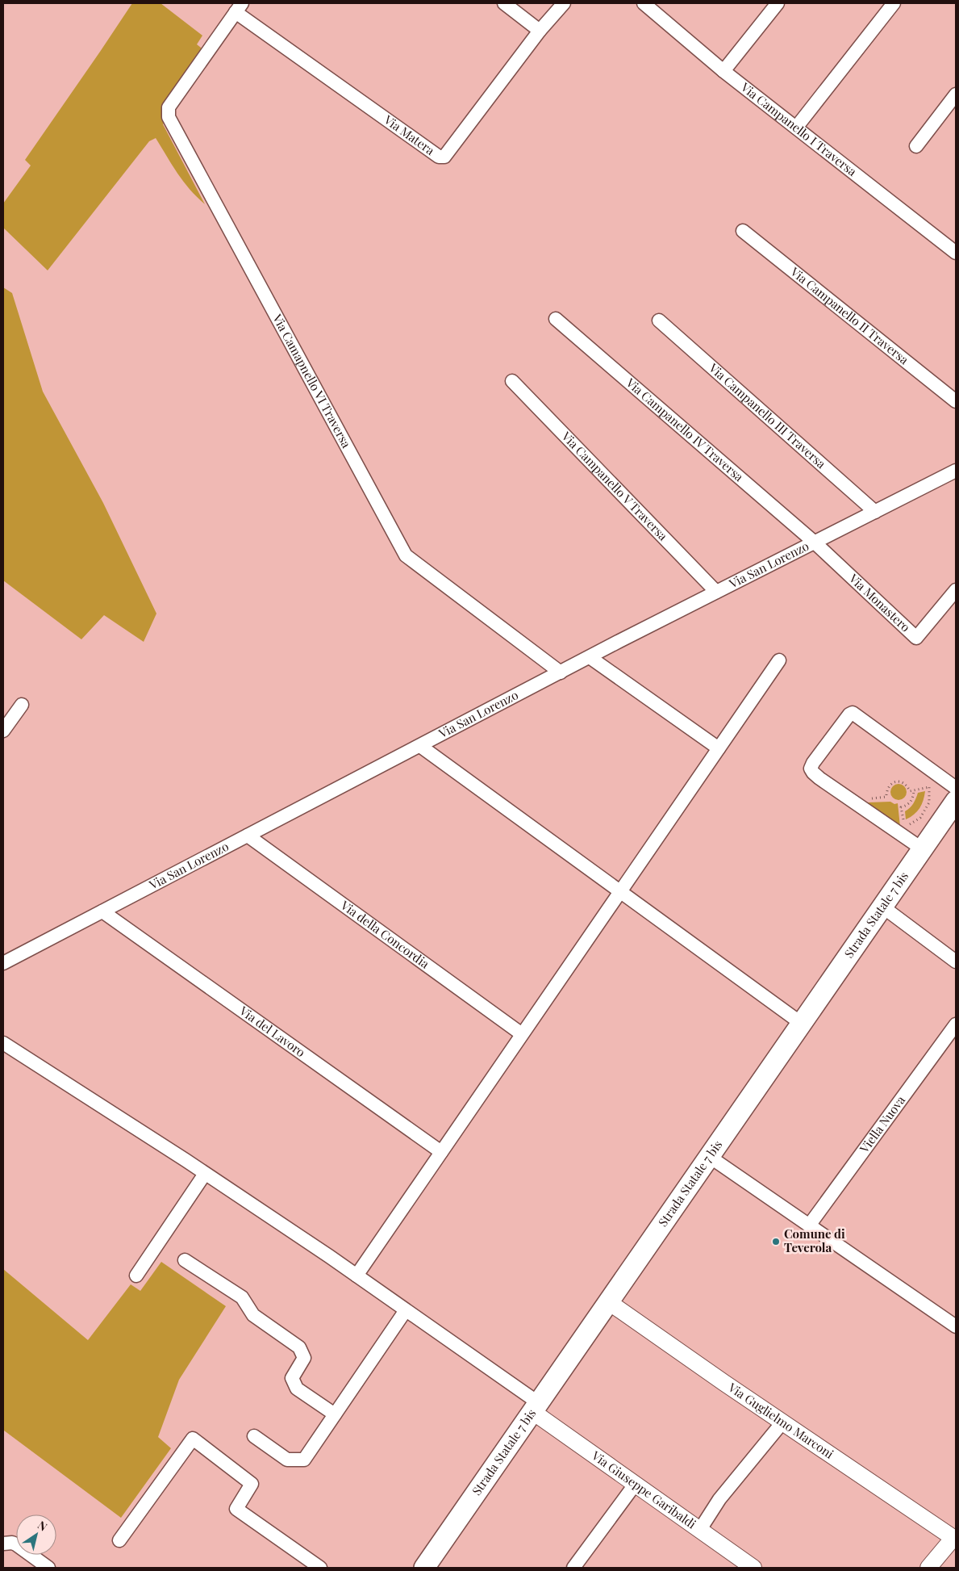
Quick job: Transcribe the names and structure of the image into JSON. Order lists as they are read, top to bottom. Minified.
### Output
{"streets":{"main road":["Strada Statale 7 bis"],"street":["Via Campanello I Traversa","Via Matera","Via Campanello II Traversa","Via Camapnello VI Traversa","Via Campanello III Traversa","Via Campanello IV Traversa","Via Campanello V Traversa","Via San Lorenzo","Via Monastero","Via della Concordia","Via del Lavoro","Viella Nuova","Via Guglielmo Marconi","Via Giuseppe Garibaldi"]},"crossings":[["Via Matera","Via Camapnello VI Traversa"],["Via Camapnello VI Traversa","Via San Lorenzo"],["Via Campanello III Traversa","Via San Lorenzo"],["Via Campanello IV Traversa","Via San Lorenzo"],["Via Campanello IV Traversa","Via Monastero"],["Via Campanello V Traversa","Via San Lorenzo"],["Via San Lorenzo","Via Monastero"],["Via San Lorenzo","Via della Concordia"],["Via San Lorenzo","Via del Lavoro"],["Strada Statale 7 bis","Via Guglielmo Marconi"],["Strada Statale 7 bis","Via Giuseppe Garibaldi"]],"places":["Comune di Teverola"],"north":"top right"}
